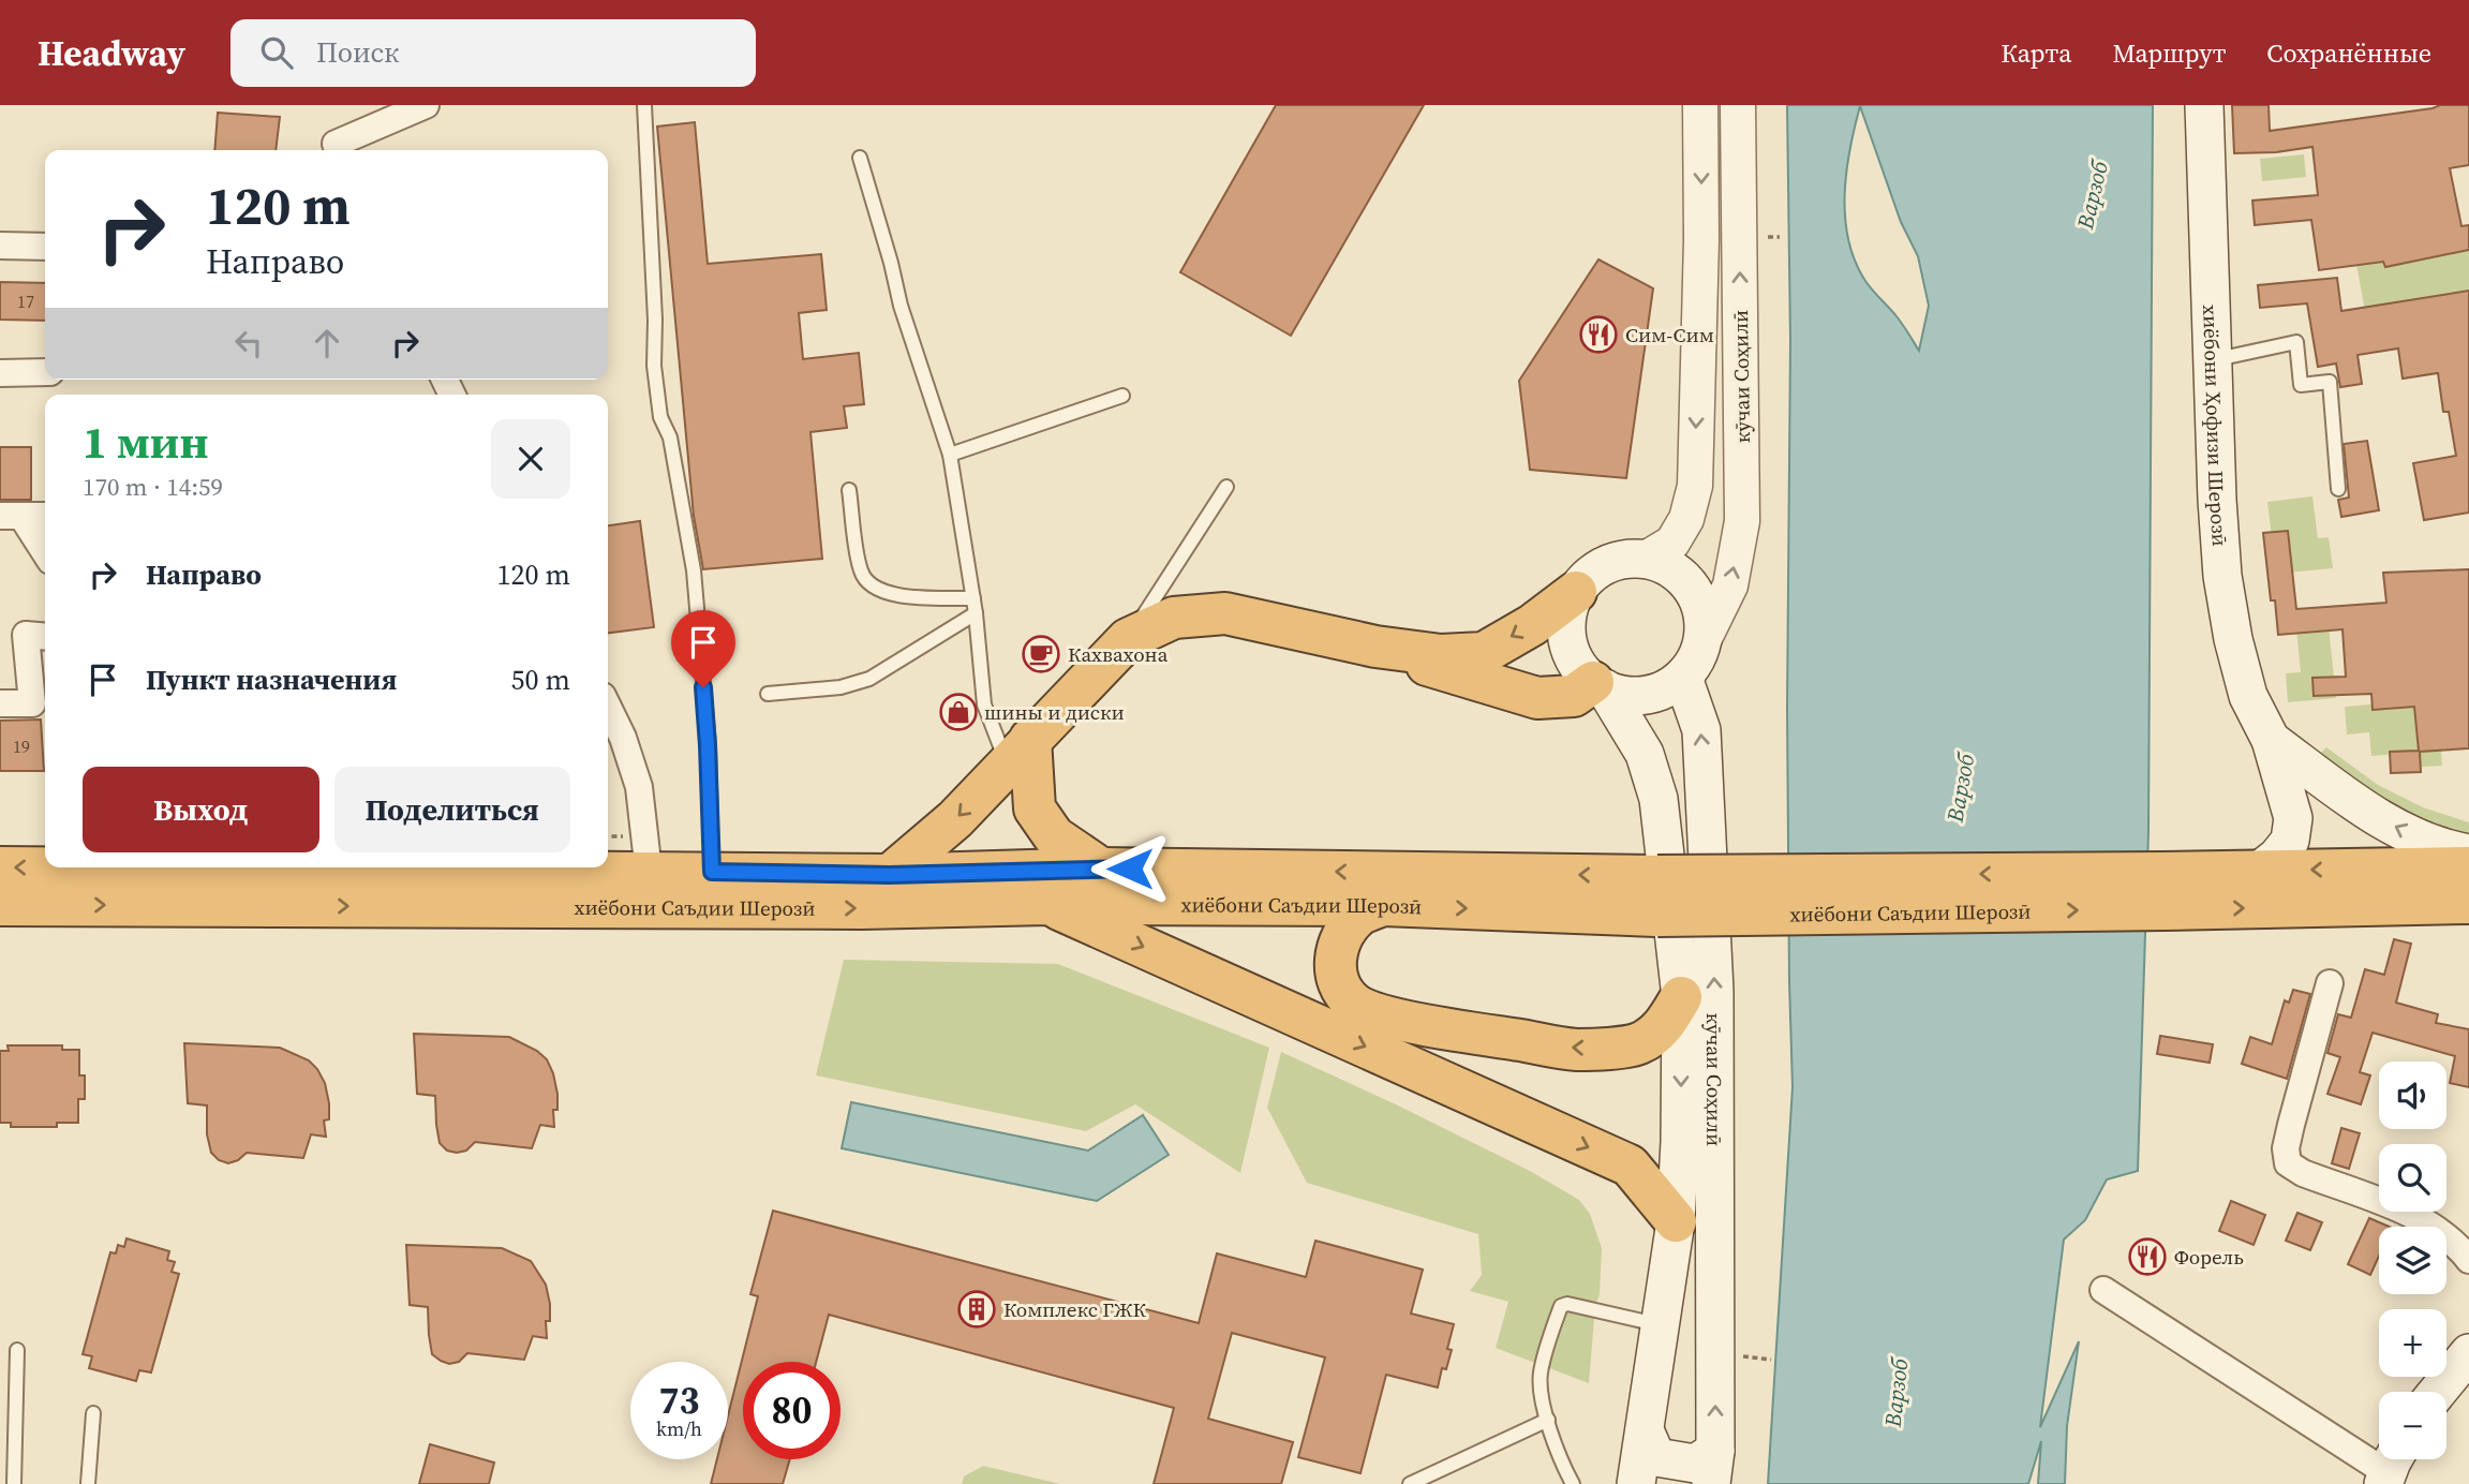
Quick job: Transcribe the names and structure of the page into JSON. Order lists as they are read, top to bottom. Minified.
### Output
{"streets":{"highway":["хиёбони Саъдии Шерозӣ"],"main road":["кӯчаи Соҳилӣ","хиёбони Ҳофизи Шерозӣ"]},"crossings":[["хиёбони Ҳофизи Шерозӣ","хиёбони Саъдии Шерозӣ"]],"water":["Варзоб"],"places":{"restaurant":["Сим-Сим","Форель"],"cafe":["Кахвахона"],"shop":["шины и диски"],"building":["Комплекс ГЖК"]},"house_numbers":["17","19"],"page":{"header":"Headway","search":"Поиск","nav":["Карта","Маршрут","Сохранённые"],"turn":["120 m","Направо"],"heading":["1 мин","170 m · 14:59"],"list":[{"name":"Направо","value":"120 m"},{"name":"Пункт назначения","value":"50 m"}],"buttons":["Выход","Поделиться"],"map_buttons":["+","−"],"speed":"73 km/h","limit":"80"}}
